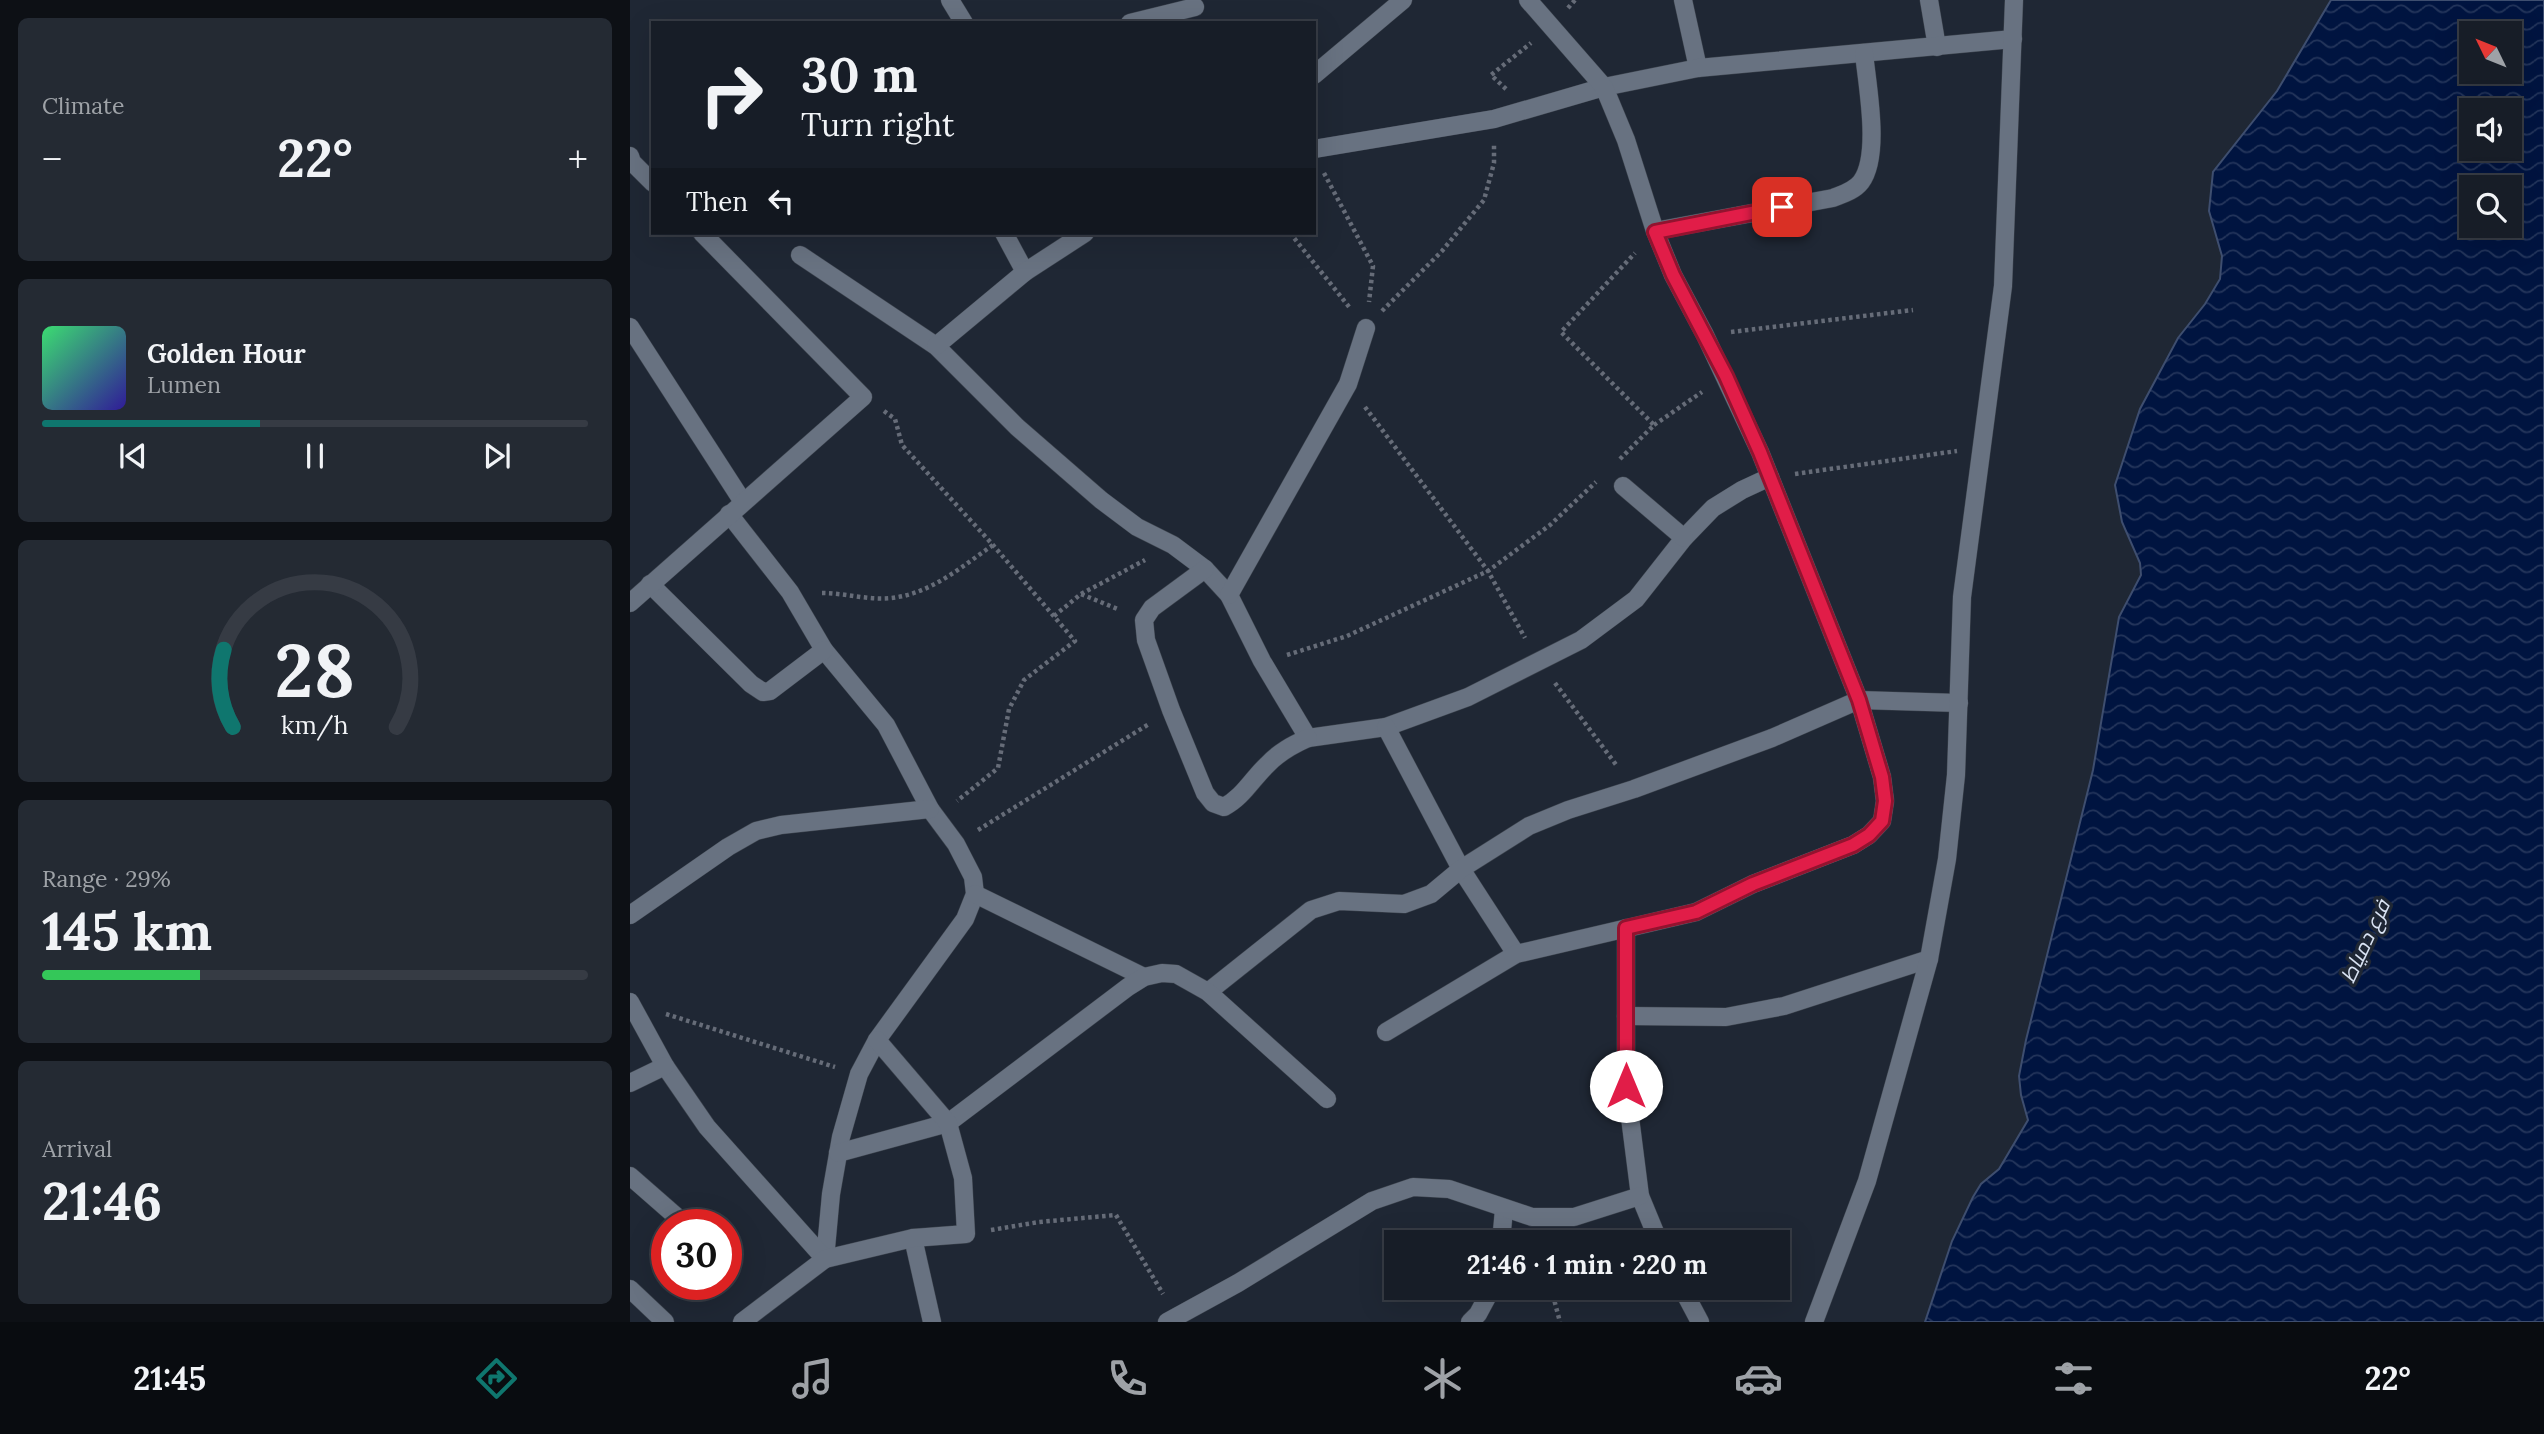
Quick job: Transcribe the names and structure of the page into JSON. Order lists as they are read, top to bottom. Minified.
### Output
{"water":["فرع دمياط"],"north":"top left","page":{"tile":["Climate",["Range · 29%","145 km"],["Arrival","21:46"]],"turn":["30 m","Turn right"],"heat":["−","22°","+"],"then":"Then","song":["Golden Hour","Lumen"],"limit":"30","trip":"21:46 · 1 min · 220 m","tabs":["21:45","22°"],"gauge":["28","km/h"]}}
